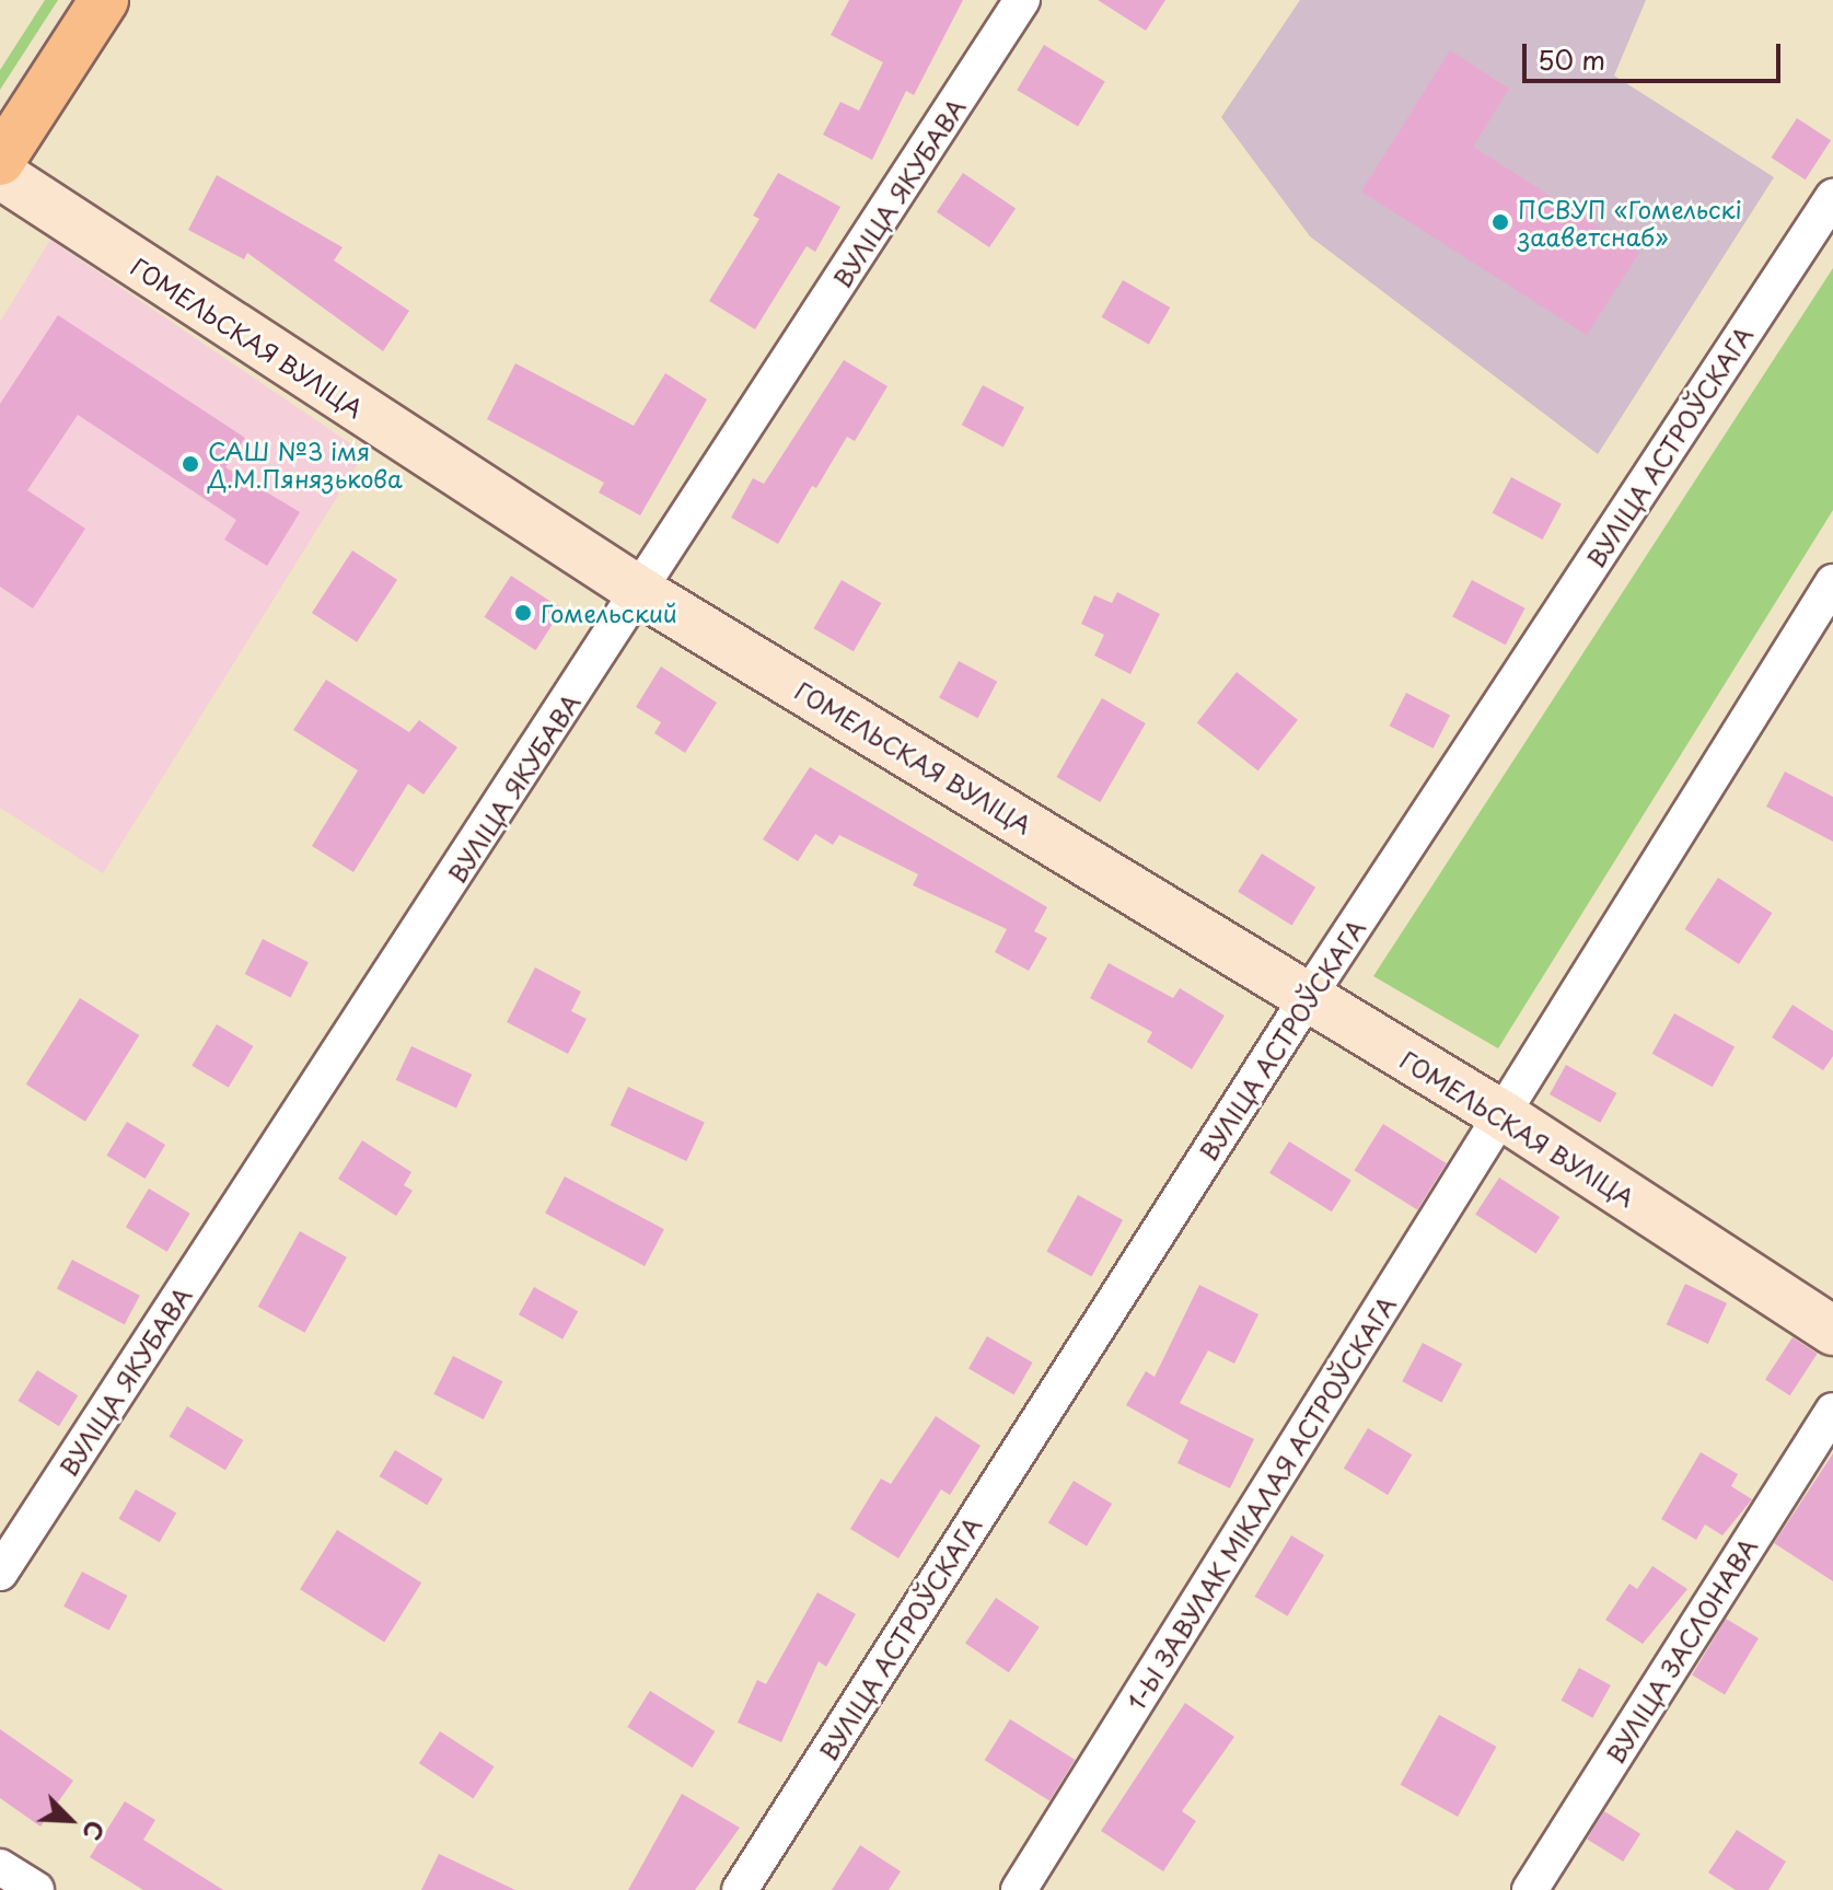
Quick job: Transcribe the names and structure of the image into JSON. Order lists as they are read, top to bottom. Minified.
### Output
{"streets":{"street":["ВУЛІЦА ЯКУБАВА","ГОМЕЛЬСКАЯ ВУЛІЦА","ВУЛІЦА АСТРОЎСКАГА","1-Ы ЗАВУЛАК МІКАЛАЯ АСТРОЎСКАГА","ВУЛІЦА ЗАСЛОНАВА"]},"crossings":[["ВУЛІЦА ЯКУБАВА","ГОМЕЛЬСКАЯ ВУЛІЦА"],["ГОМЕЛЬСКАЯ ВУЛІЦА","ВУЛІЦА АСТРОЎСКАГА"],["ГОМЕЛЬСКАЯ ВУЛІЦА","1-Ы ЗАВУЛАК МІКАЛАЯ АСТРОЎСКАГА"]],"places":["ПСВУП «Гомельскі зааветснаб»","САШ №3 імя Д.М.Пянязькова","Гомельский"],"scale_bar":"50 m","north":"bottom right"}
